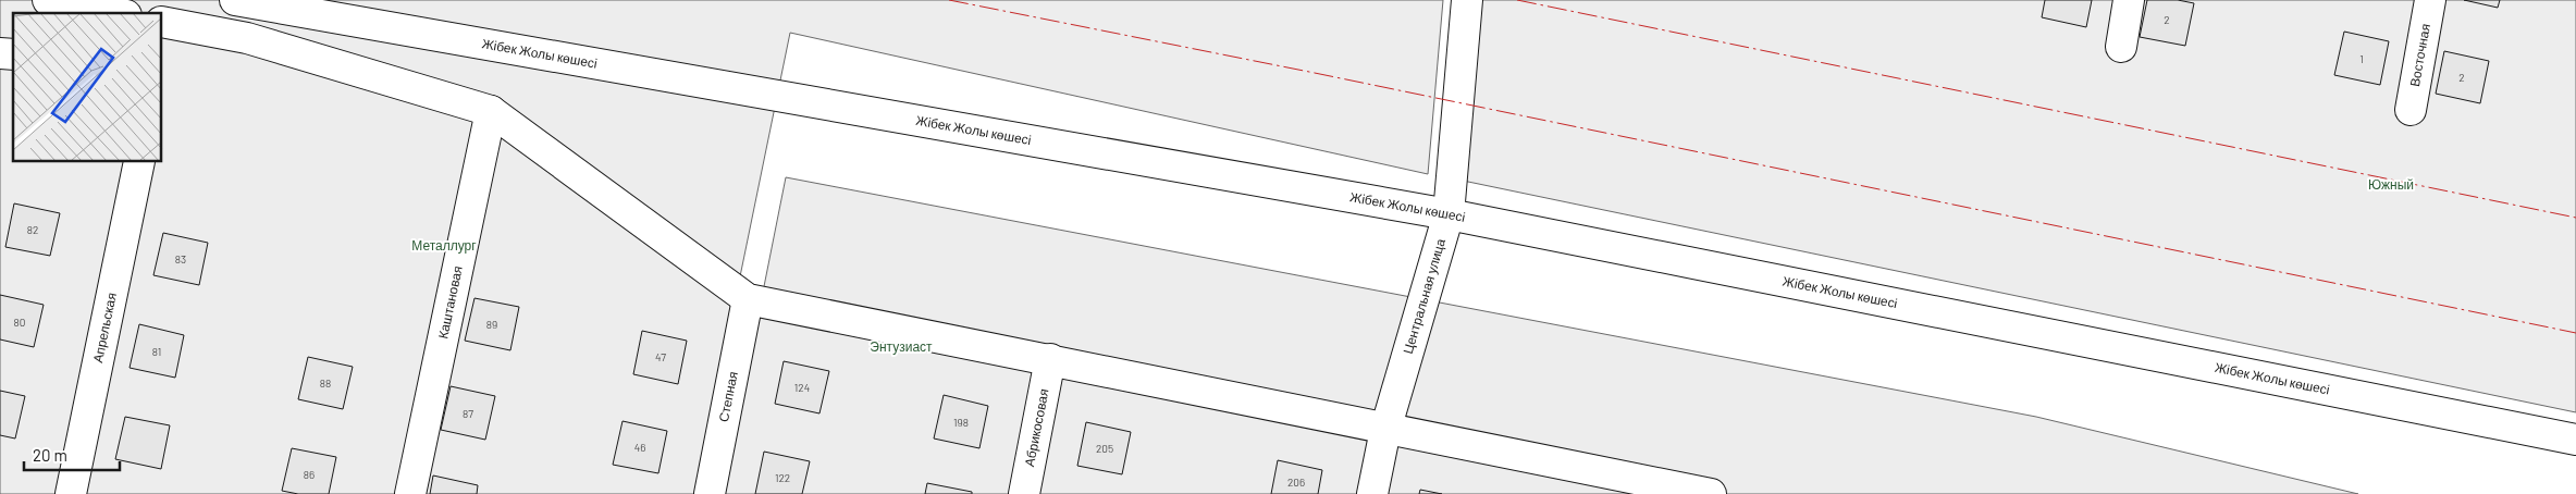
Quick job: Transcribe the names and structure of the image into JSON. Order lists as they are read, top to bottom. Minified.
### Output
{"streets":{"main road":["Жібек Жолы көшесі","Восточная","Центральная улица","Каштановая","Апрельская","Степная","Абрикосовая"]},"crossings":[["Жібек Жолы көшесі","Центральная улица"]],"parks":["Южный","Металлург","Энтузиаст"],"house_numbers":["2","1","2","82","83","80","89","81","47","88","124","87","198","46","205","86","122","206"],"scale_bar":"20 m"}
